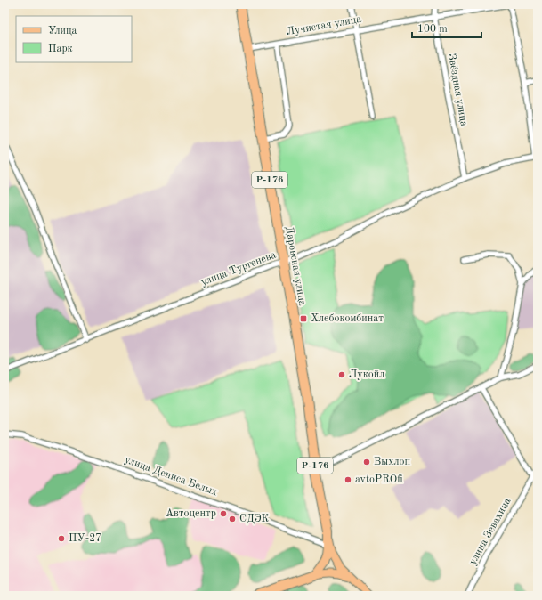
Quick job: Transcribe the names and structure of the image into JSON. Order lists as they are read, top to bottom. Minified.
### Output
{"streets":{"highway":["Р-176","Даровская улица"],"street":["Лучистая улица","Звёздная улица","улица Тургенева","улица Дениса Белых","улица Зевахина"]},"crossings":[["Лучистая улица","Звёздная улица"],["Лучистая улица","Даровская улица"],["Звёздная улица","улица Тургенева"],["Даровская улица","улица Тургенева"],["Даровская улица","улица Дениса Белых"]],"places":{"transit":["Хлебокомбинат"],"other":["Лукойл","Выхлоп","avtoPROfi","Автоцентр","СДЭК","ПУ-27"]},"legend":["Улица","Парк"],"scale_bar":"100 m"}
